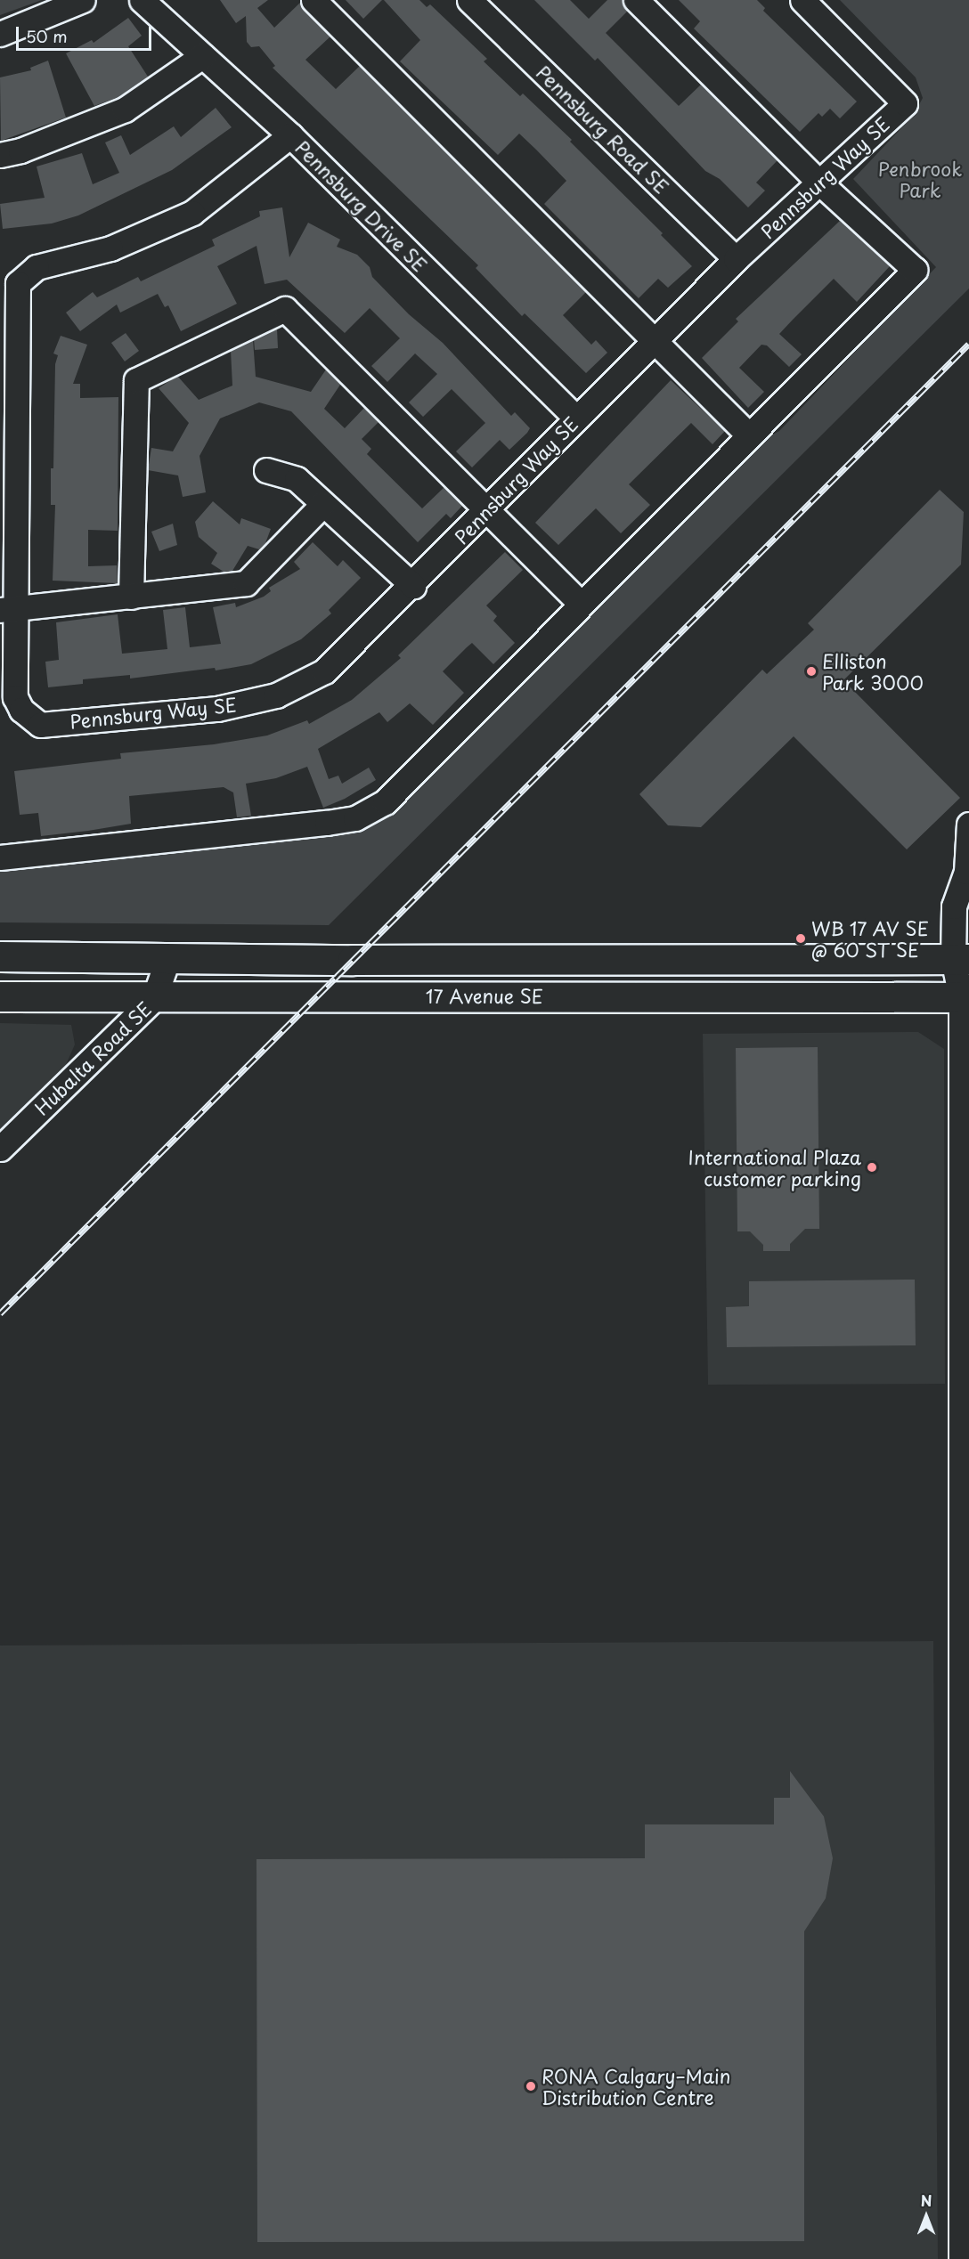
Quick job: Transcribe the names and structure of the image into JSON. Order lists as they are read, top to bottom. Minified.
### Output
{"streets":{"main road":["17 Avenue SE"],"street":["Pennsburg Road SE","Pennsburg Way SE","Pennsburg Drive SE","Hubalta Road SE"]},"crossings":[["Pennsburg Road SE","Pennsburg Way SE"],["Pennsburg Way SE","Pennsburg Drive SE"],["17 Avenue SE","Hubalta Road SE"]],"parks":["Penbrook Park"],"places":["Elliston Park 3000","WB 17 AV SE @ 60 ST SE","International Plaza customer parking","RONA Calgary–Main Distribution Centre"],"scale_bar":"50 m","north":"top"}
